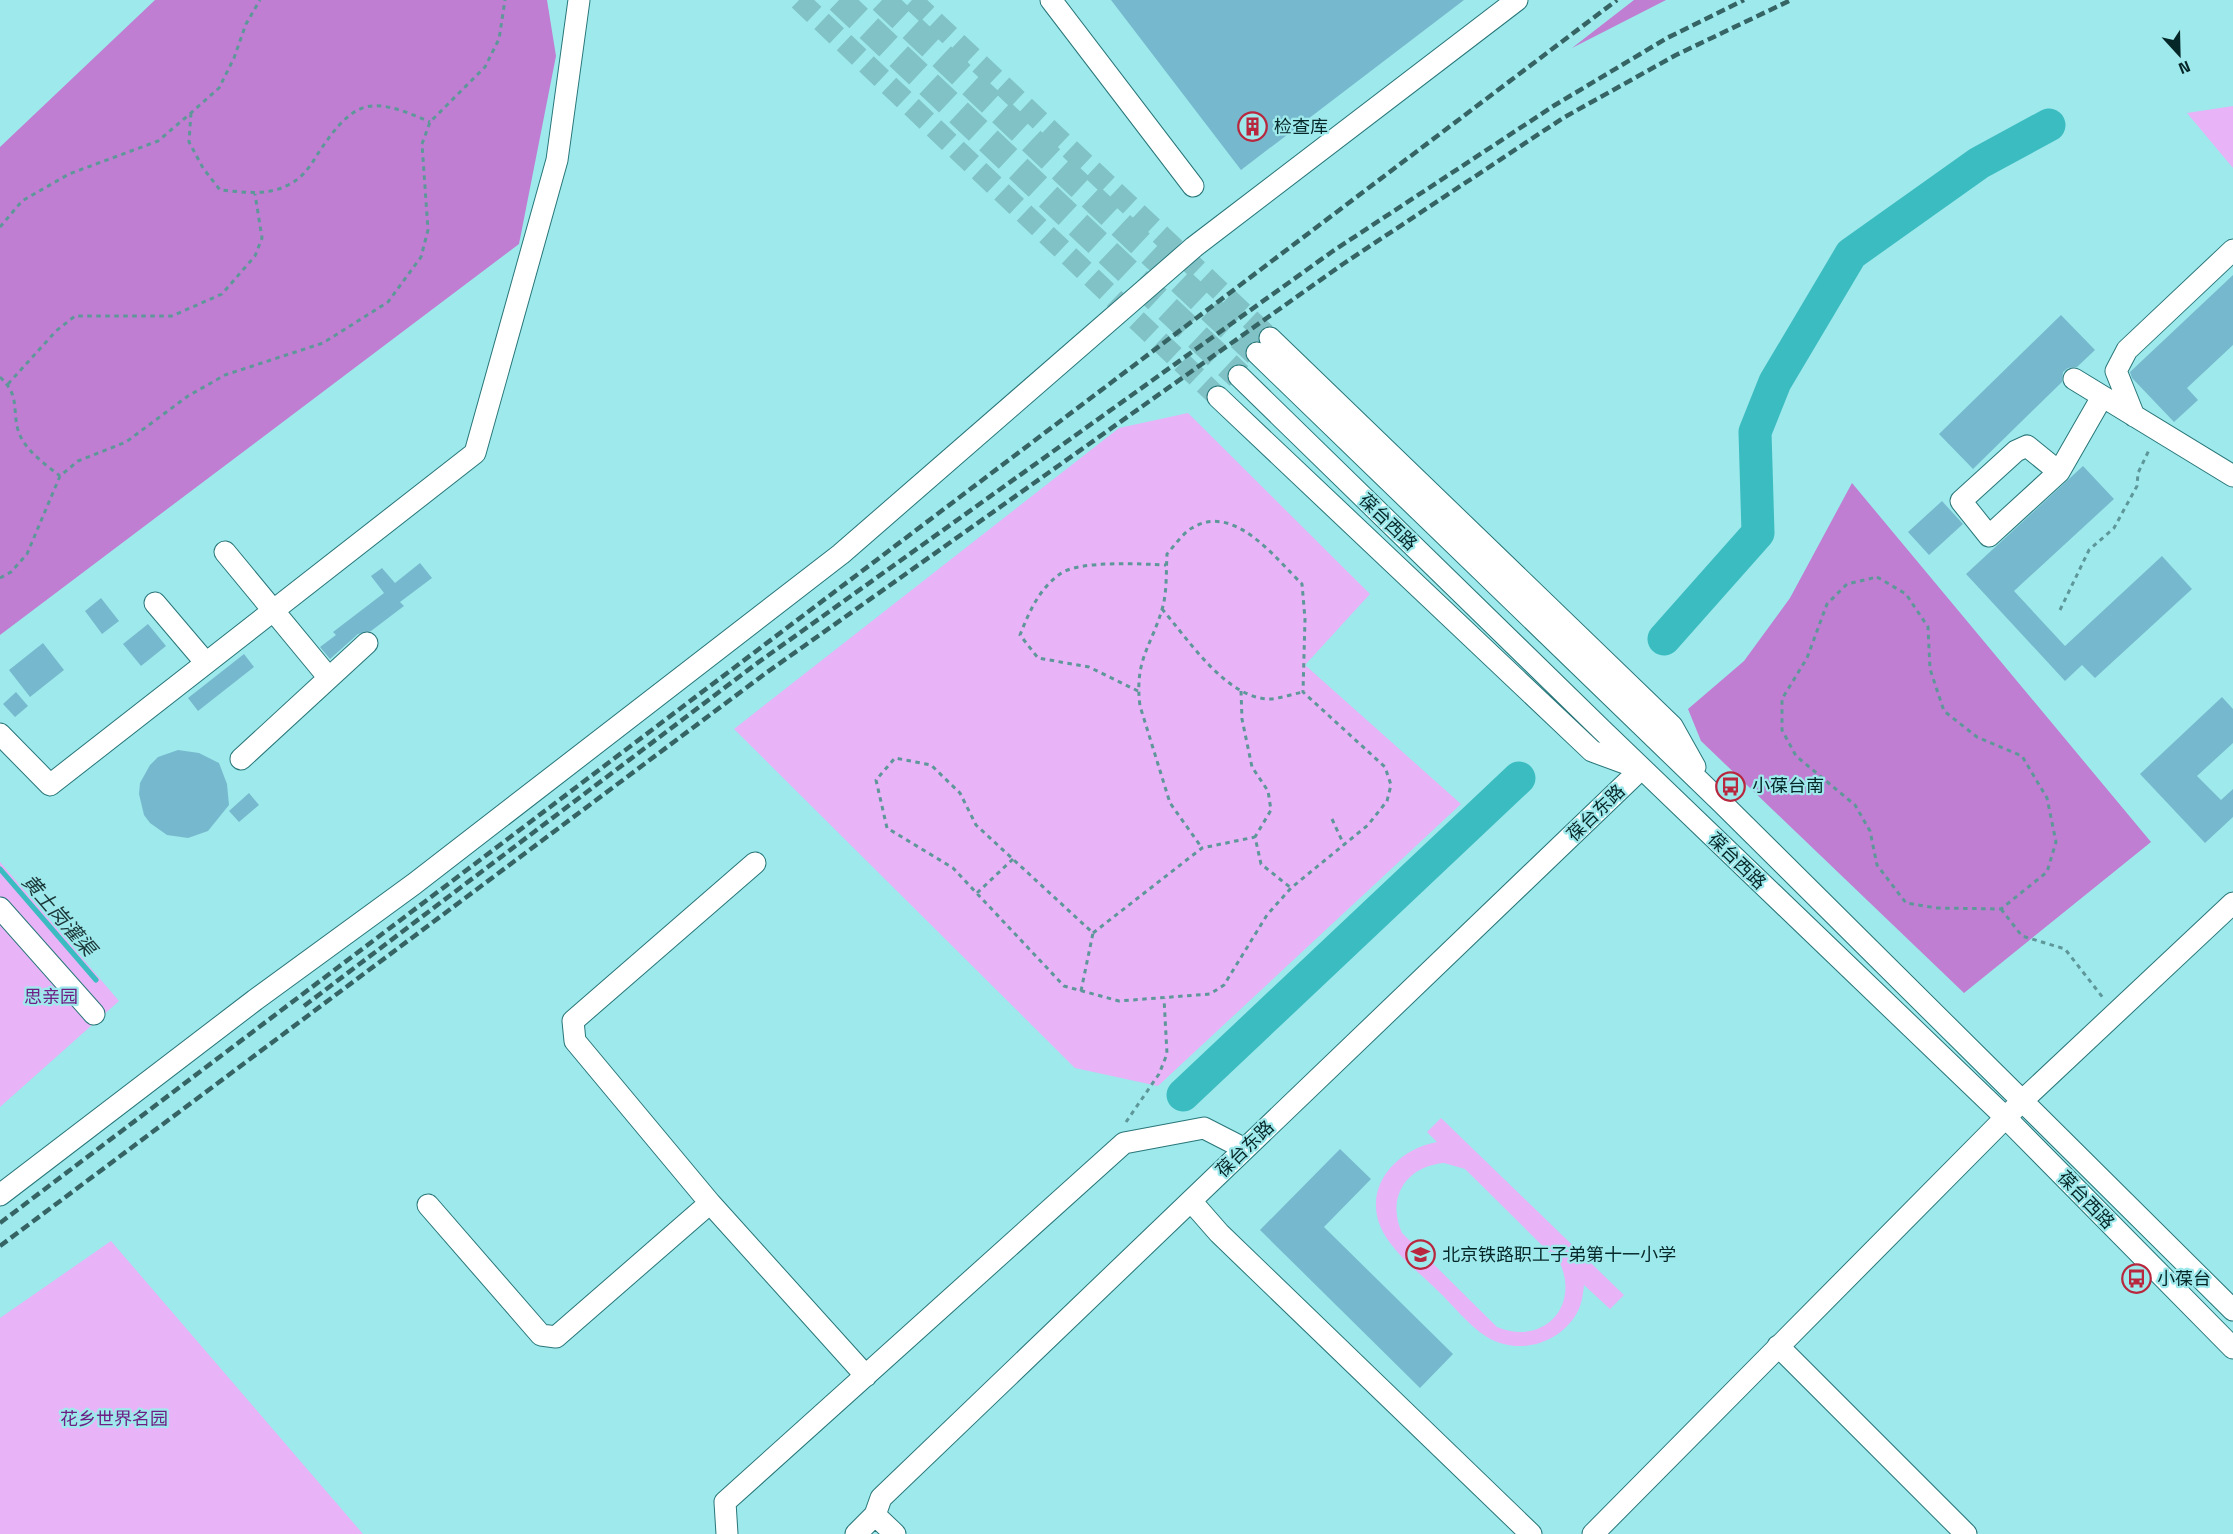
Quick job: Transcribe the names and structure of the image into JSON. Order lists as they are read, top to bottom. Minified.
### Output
{"streets":{"street":["葆台西路","葆台东路"]},"crossings":[["葆台西路","葆台东路"]],"water":["黄土岗灌渠"],"parks":["思亲园","花乡世界名园"],"places":{"building":["检查库"],"bus stop":["小葆台南","小葆台"],"school or university":["北京铁路职工子弟第十一小学"]},"north":"bottom"}
